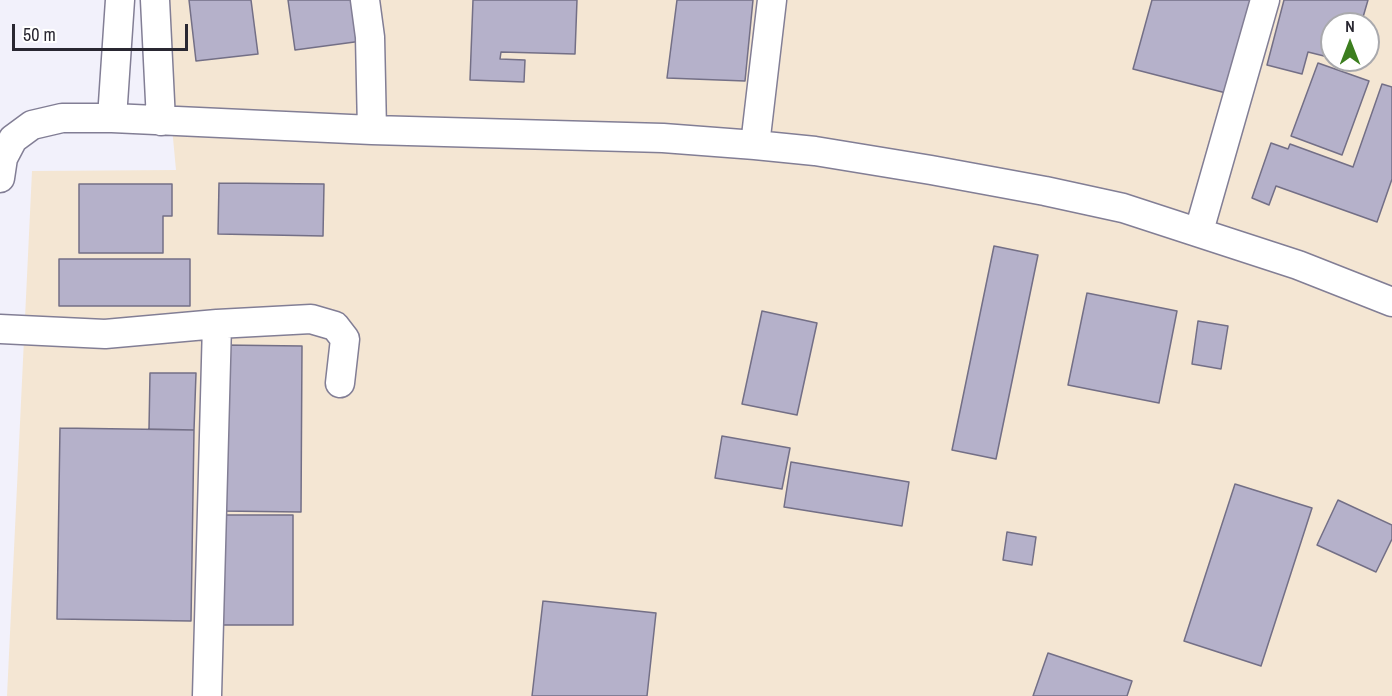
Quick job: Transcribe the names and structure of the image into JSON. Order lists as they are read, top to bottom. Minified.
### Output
{"scale_bar":"50 m","north":"top"}
